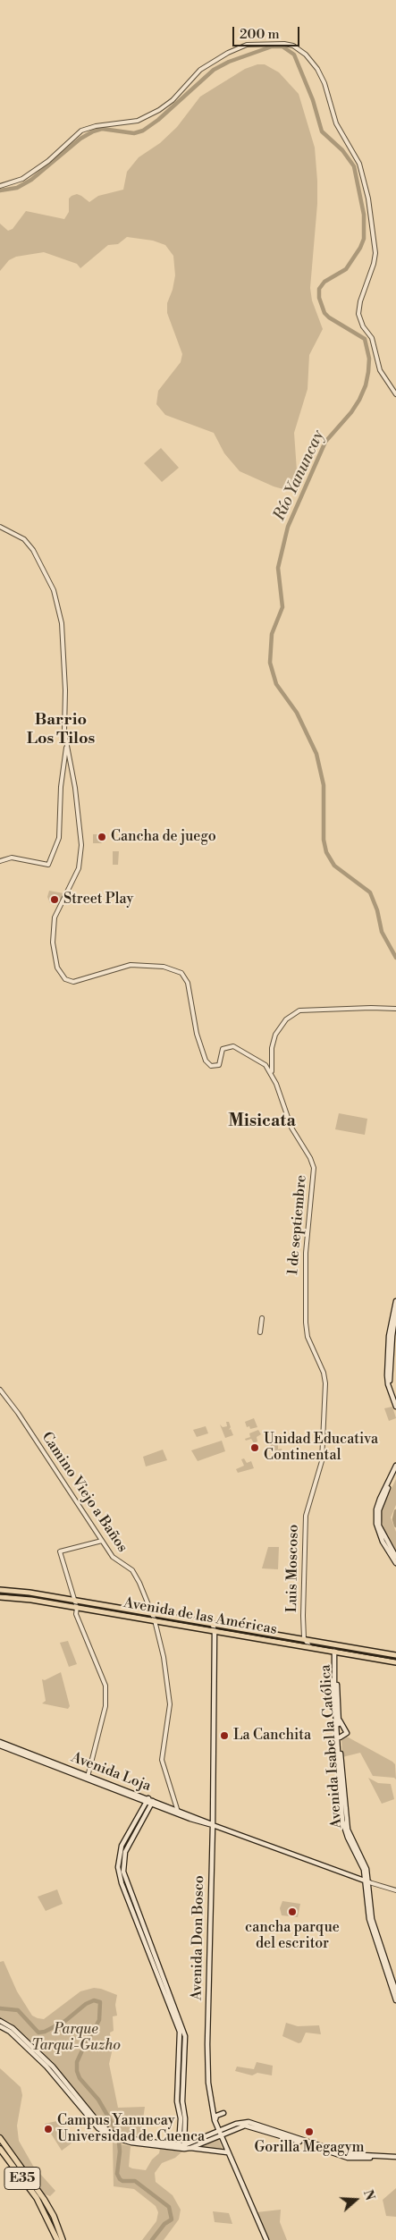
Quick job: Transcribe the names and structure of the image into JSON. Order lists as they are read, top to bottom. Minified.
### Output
{"streets":{"highway":["E35"],"main road":["Avenida de las Américas","Avenida Isabel la Católica","Avenida Loja","Avenida Don Bosco"],"street":["1 de septiembre","Camino Viejo a Baños","Luis Moscoso"]},"crossings":[["1 de septiembre","Luis Moscoso"],["Camino Viejo a Baños","Avenida de las Américas"],["Camino Viejo a Baños","Avenida Loja"],["Luis Moscoso","Avenida de las Américas"],["Avenida de las Américas","Avenida Isabel la Católica"],["Avenida de las Américas","Avenida Don Bosco"],["Avenida Isabel la Católica","Avenida Loja"],["Avenida Loja","Avenida Don Bosco"]],"districts":["Barrio Los Tilos","Misicata"],"water":["Río Yanuncay"],"parks":["Parque Tarqui-Guzho"],"places":["Cancha de juego","Street Play","Unidad Educativa Continental","La Canchita","cancha parque del escritor","Campus Yanuncay Universidad de Cuenca","Gorilla Megagym"],"scale_bar":"200 m","north":"right"}
